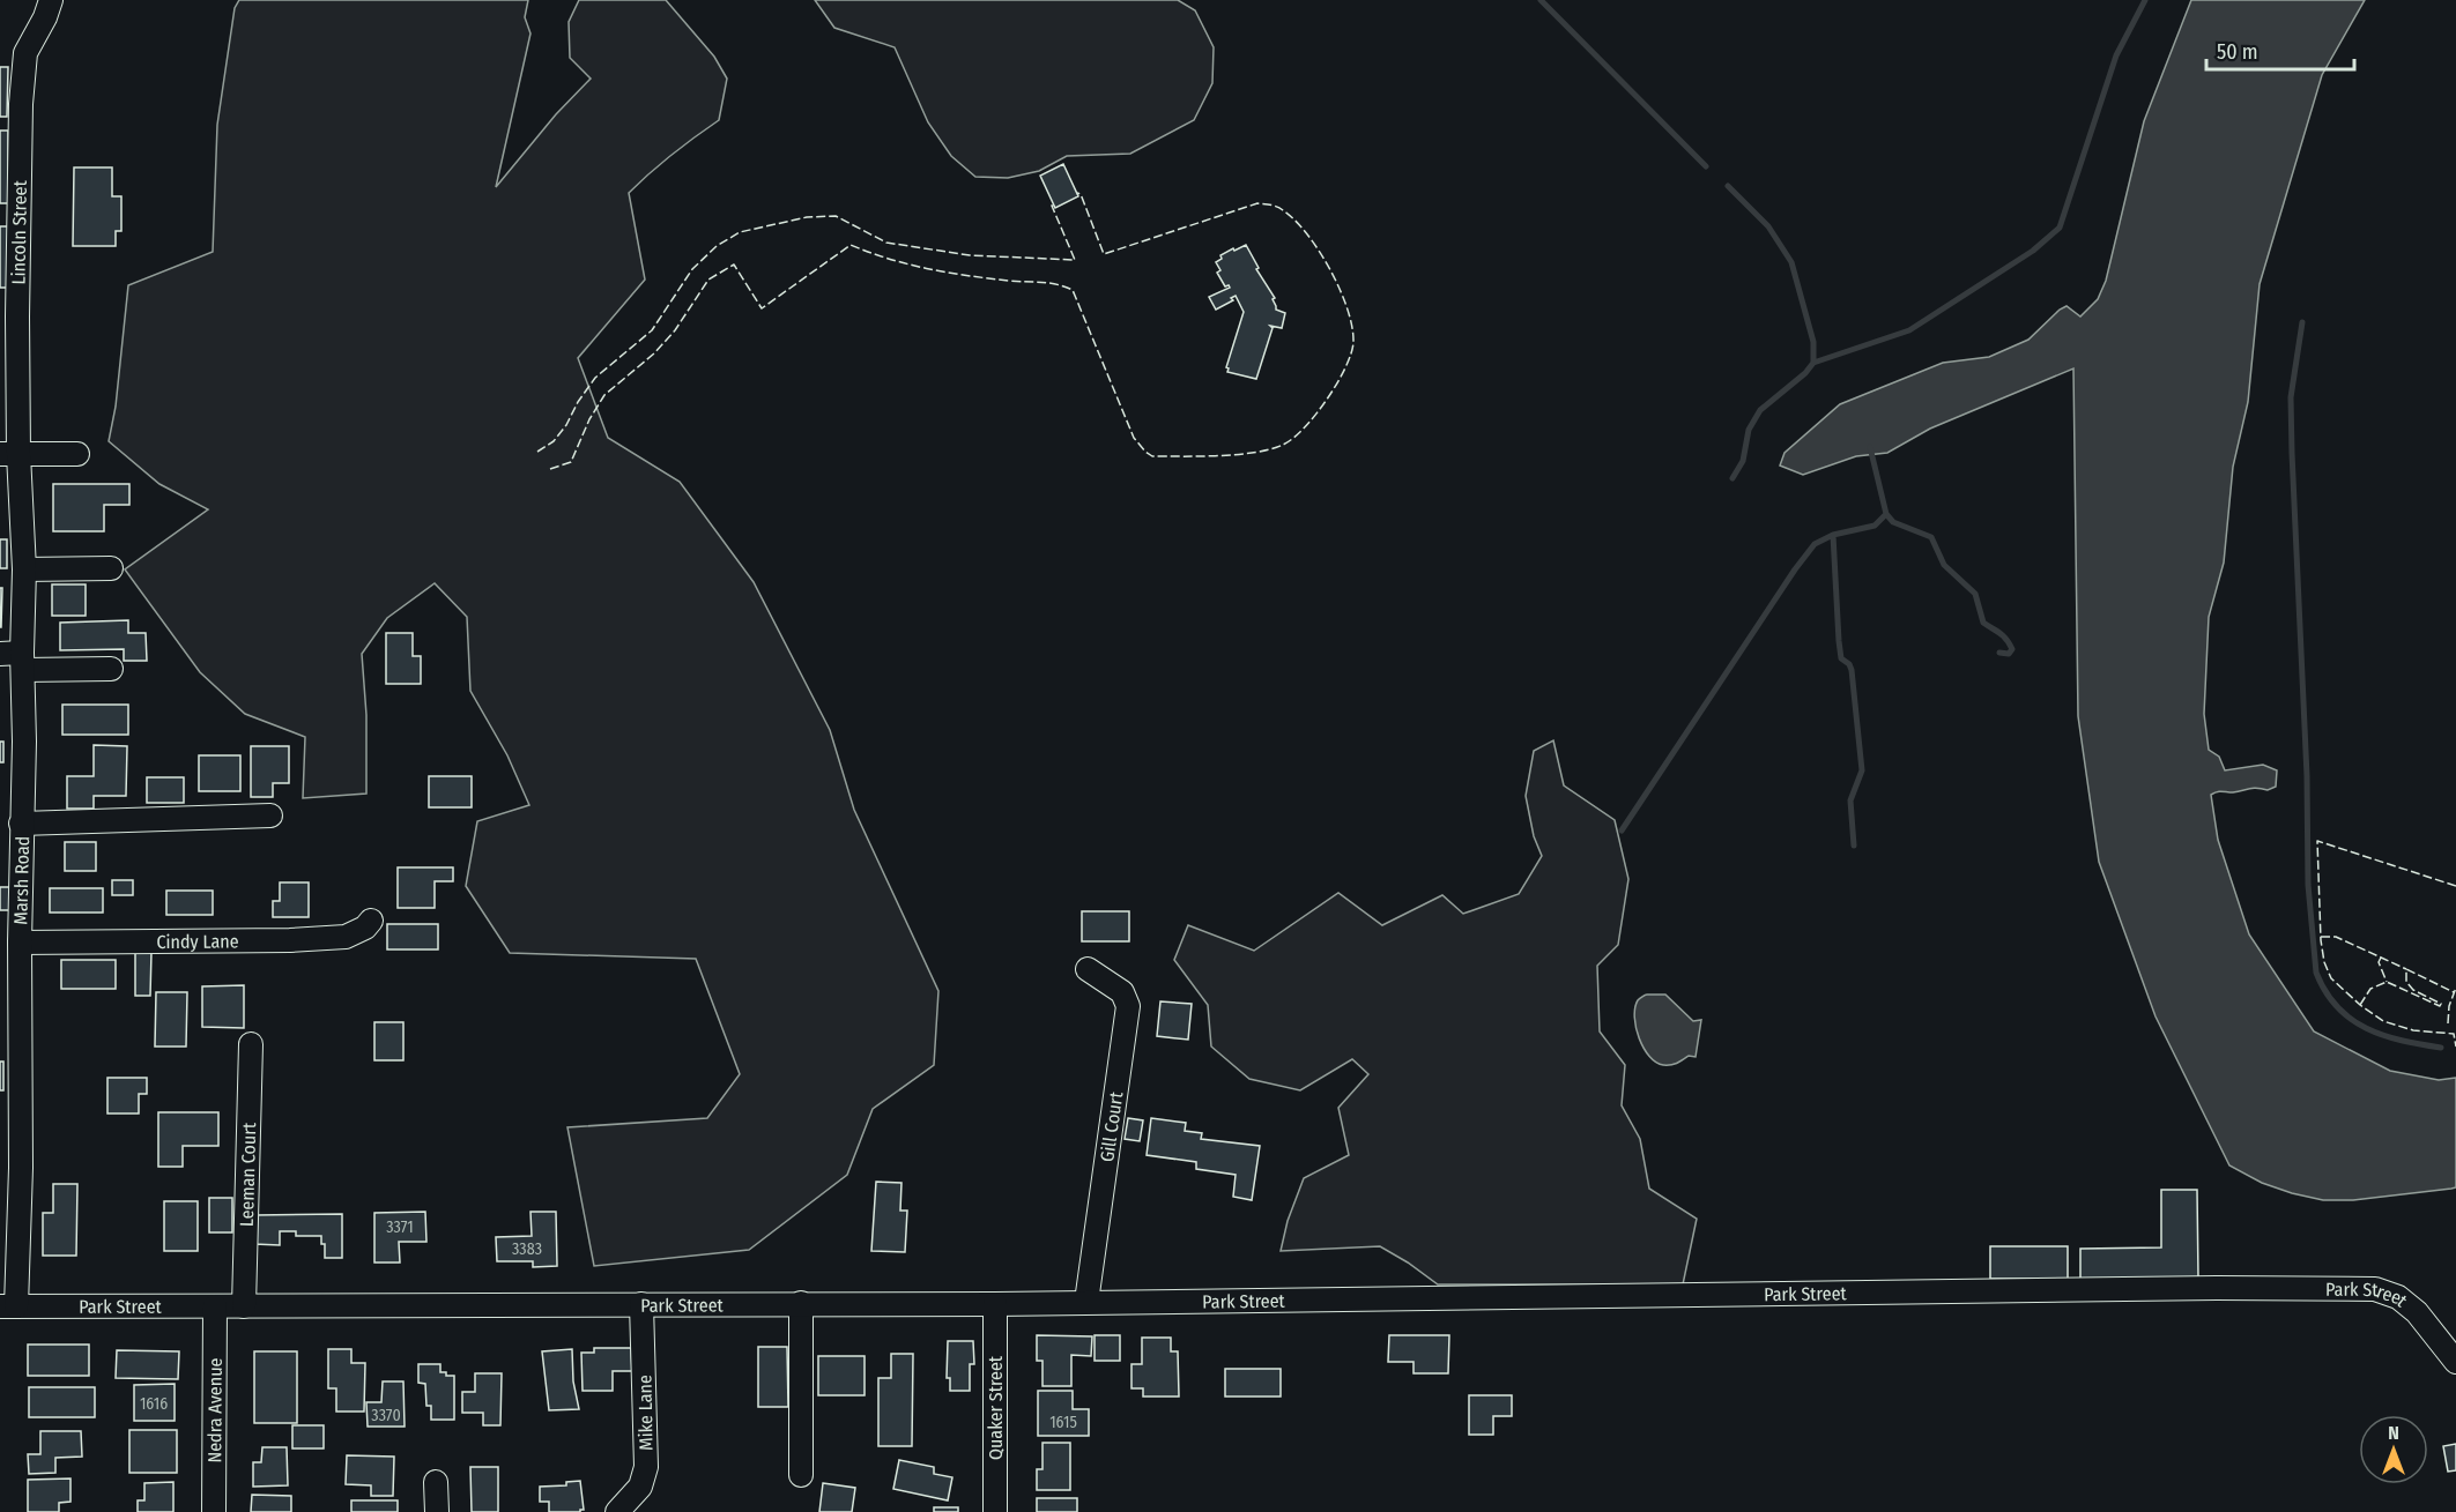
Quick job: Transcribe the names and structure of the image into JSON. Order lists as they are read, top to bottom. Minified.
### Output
{"streets":{"street":["Lincoln Street","Marsh Road","Cindy Lane","Gill Court","Leeman Court","Park Street","Quaker Street","Nedra Avenue","Mike Lane"]},"crossings":[["Lincoln Street","Marsh Road"],["Marsh Road","Cindy Lane"],["Marsh Road","Park Street"],["Gill Court","Park Street"],["Leeman Court","Park Street"],["Park Street","Quaker Street"],["Park Street","Nedra Avenue"],["Park Street","Mike Lane"]],"house_numbers":["3371","3383","1616","3370","1615"],"scale_bar":"50 m","north":"top"}
